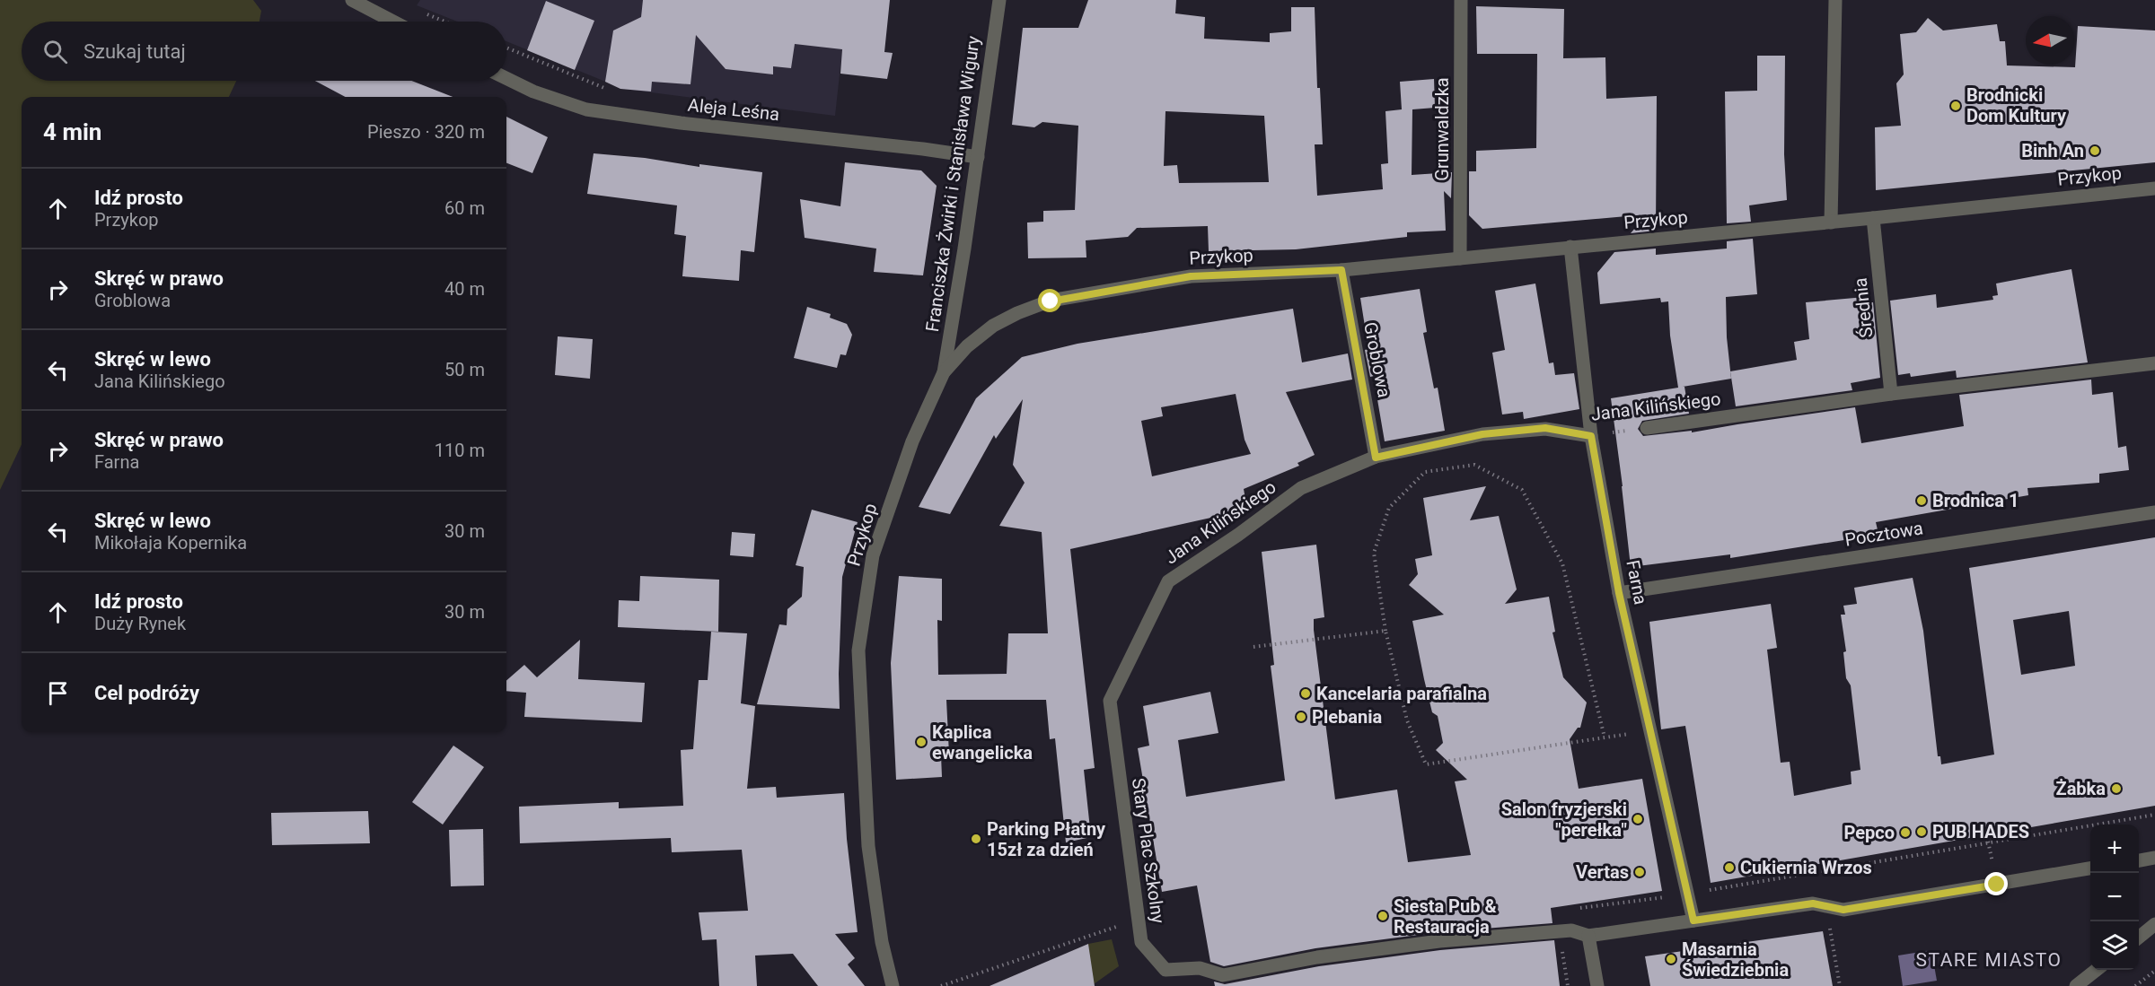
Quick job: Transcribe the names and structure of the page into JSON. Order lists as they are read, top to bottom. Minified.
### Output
{"streets":{"street":["Aleja Leśna","Grunwaldzka","Przykop","Franciszka Żwirki i Stanisława Wigury","Średnia","Groblowa","Jana Kilińskiego","Pocztowa","Farna","Stary Plac Szkolny"]},"crossings":[["Aleja Leśna","Franciszka Żwirki i Stanisława Wigury"],["Grunwaldzka","Przykop"],["Przykop","Franciszka Żwirki i Stanisława Wigury"],["Przykop","Średnia"],["Przykop","Groblowa"],["Przykop","Farna"],["Średnia","Jana Kilińskiego"],["Groblowa","Jana Kilińskiego"],["Jana Kilińskiego","Farna"],["Jana Kilińskiego","Stary Plac Szkolny"],["Pocztowa","Farna"]],"districts":["STARE MIASTO"],"places":["Brodnicki Dom Kultury","Binh An","Brodnica 1","Kancelaria parafialna","Plebania","Kaplica ewangelicka","Żabka","Salon fryzjerski \"perełka\"","PUB HADES","Pepco","Parking Płatny 15zł za dzień","Cukiernia Wrzos","Vertas","Siesta Pub & Restauracja","Masarnia Świedziebnia"],"north":"left","page":{"search":"Szukaj tutaj","heading":["4 min","Pieszo · 320 m"],"list":[["Idź prosto","Przykop","60 m"],["Skręć w prawo","Groblowa","40 m"],["Skręć w lewo","Jana Kilińskiego","50 m"],["Skręć w prawo","Farna","110 m"],["Skręć w lewo","Mikołaja Kopernika","30 m"],["Idź prosto","Duży Rynek","30 m"],"Cel podróży"],"map_buttons":["+","−"]}}
